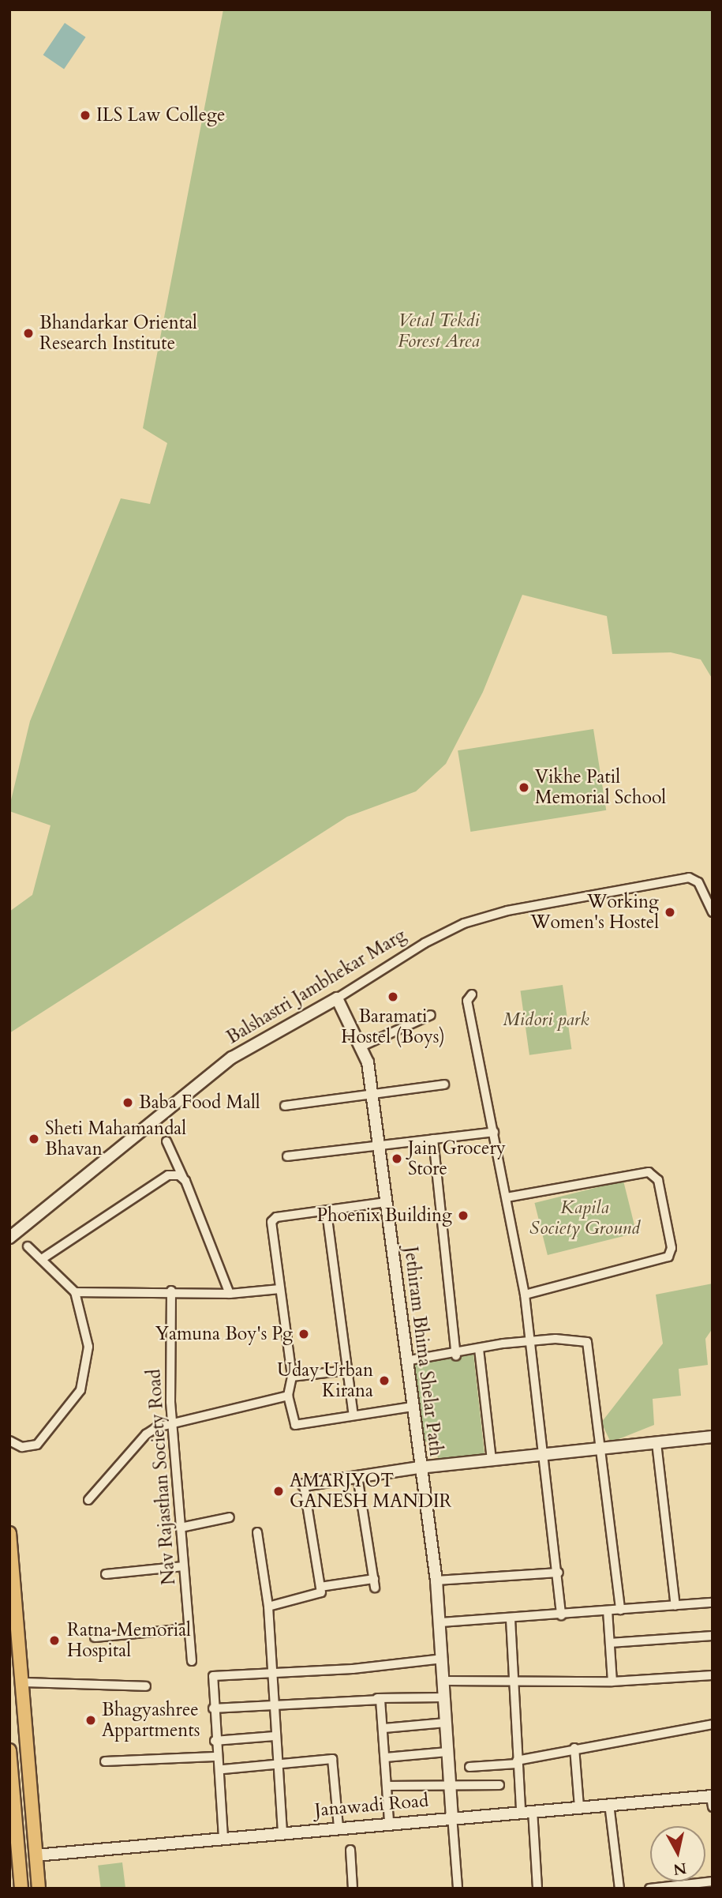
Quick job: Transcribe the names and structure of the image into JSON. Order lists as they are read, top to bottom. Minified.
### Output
{"streets":{"street":["Balshastri Jambhekar Marg","Jethiram Bhima Shelar Path","Nav Rajasthan Society Road","Janawadi Road"]},"crossings":[["Balshastri Jambhekar Marg","Jethiram Bhima Shelar Path"],["Jethiram Bhima Shelar Path","Janawadi Road"]],"parks":["Vetal Tekdi Forest Area","Midori park","Kapila Society Ground"],"places":["ILS Law College","Bhandarkar Oriental Research Institute","Vikhe Patil Memorial School","Working Women's Hostel","Baramati Hostel (Boys)","Baba Food Mall","Sheti Mahamandal Bhavan","Jain Grocery Store","Phoenix Building","Yamuna Boy's Pg","Uday Urban Kirana","AMARJYOT GANESH MANDIR","Ratna Memorial Hospital","Bhagyashree Appartments"],"north":"bottom"}
